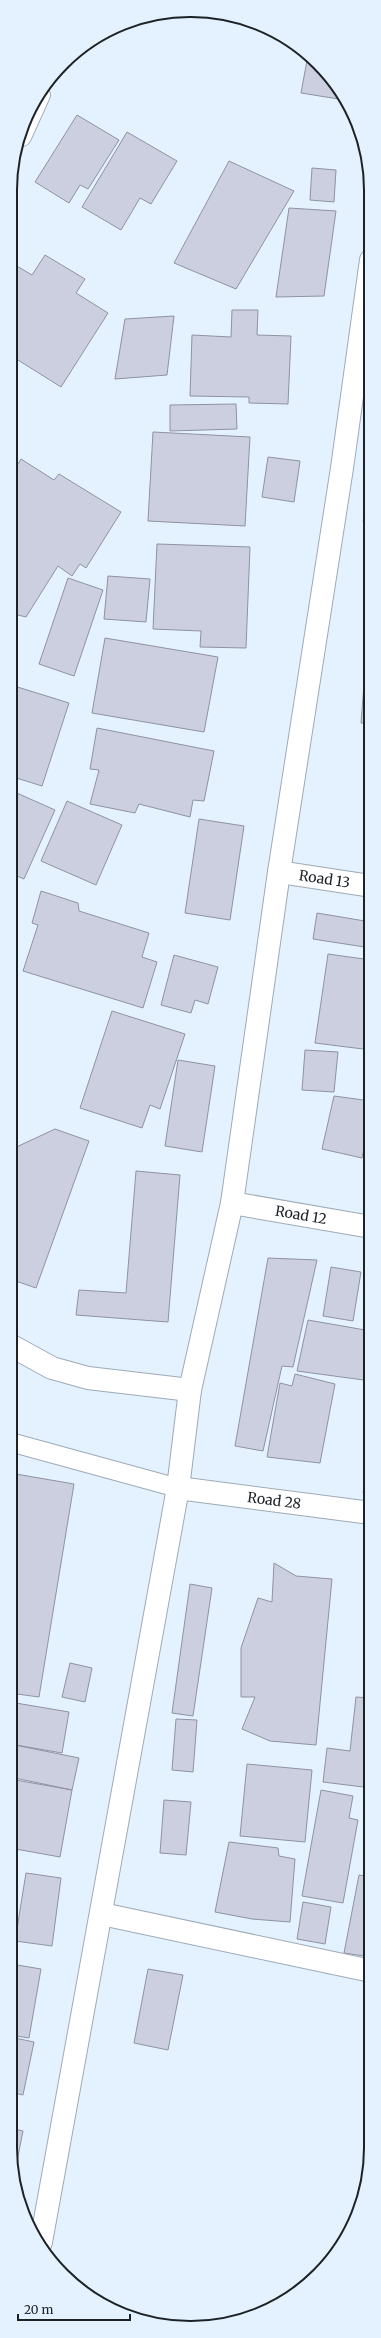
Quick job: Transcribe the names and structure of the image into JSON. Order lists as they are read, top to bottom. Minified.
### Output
{"streets":{"street":["Road 13","Road 12","Road 28"]},"scale_bar":"20 m"}
